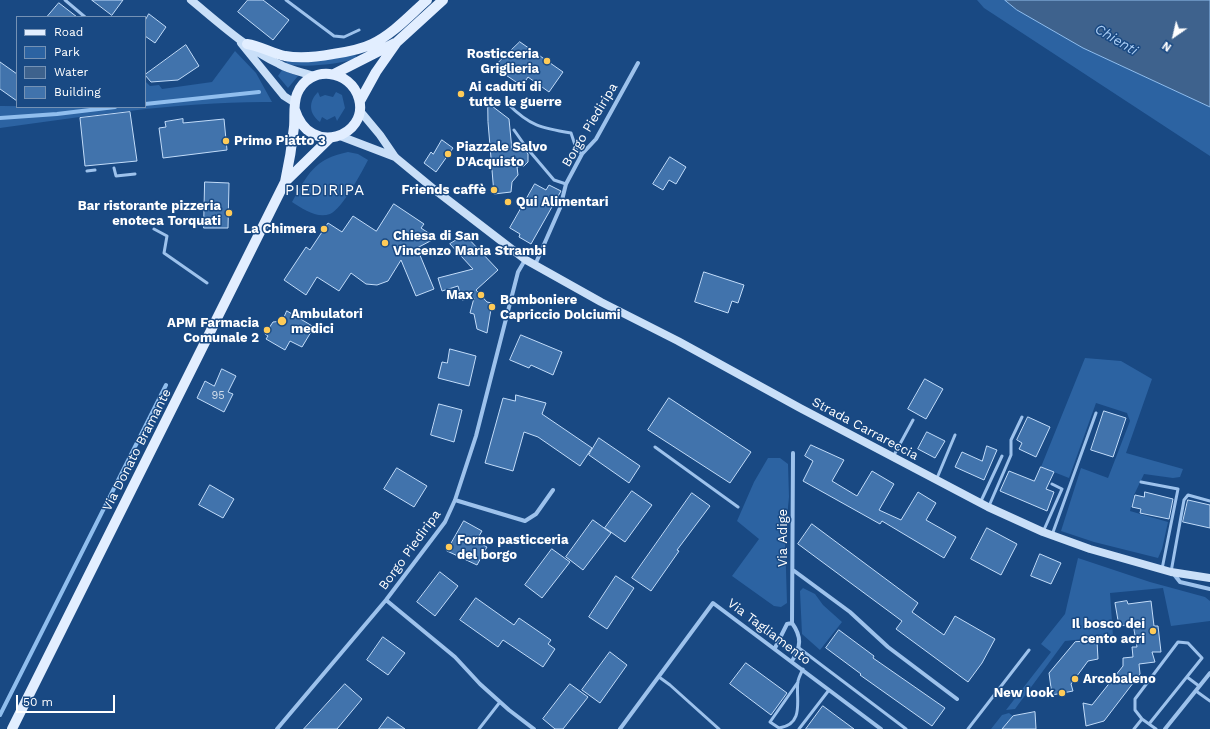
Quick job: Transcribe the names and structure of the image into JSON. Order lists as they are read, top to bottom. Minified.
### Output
{"streets":{"main road":["Strada Carrareccia","Via Donato Bramante"],"street":["Borgo Piediripa","Via Adige","Via Tagliamento"]},"crossings":[["Borgo Piediripa","Strada Carrareccia"]],"districts":["PIEDIRIPA"],"water":["Chienti"],"places":["Rosticceria Griglieria","Ai caduti di tutte le guerre","Primo Piatto 3","Piazzale Salvo D'Acquisto","Friends caffè","Qui Alimentari","Bar ristorante pizzeria enoteca Torquati","La Chimera","Chiesa di San Vincenzo Maria Strambi","Max","Bomboniere Capriccio Dolciumi","Ambulatori medici","APM Farmacia Comunale 2","Forno pasticceria del borgo","Il bosco dei cento acri","Arcobaleno","New look"],"house_numbers":["95"],"legend":["Road","Park","Water","Building"],"scale_bar":"50 m","north":"bottom left"}
